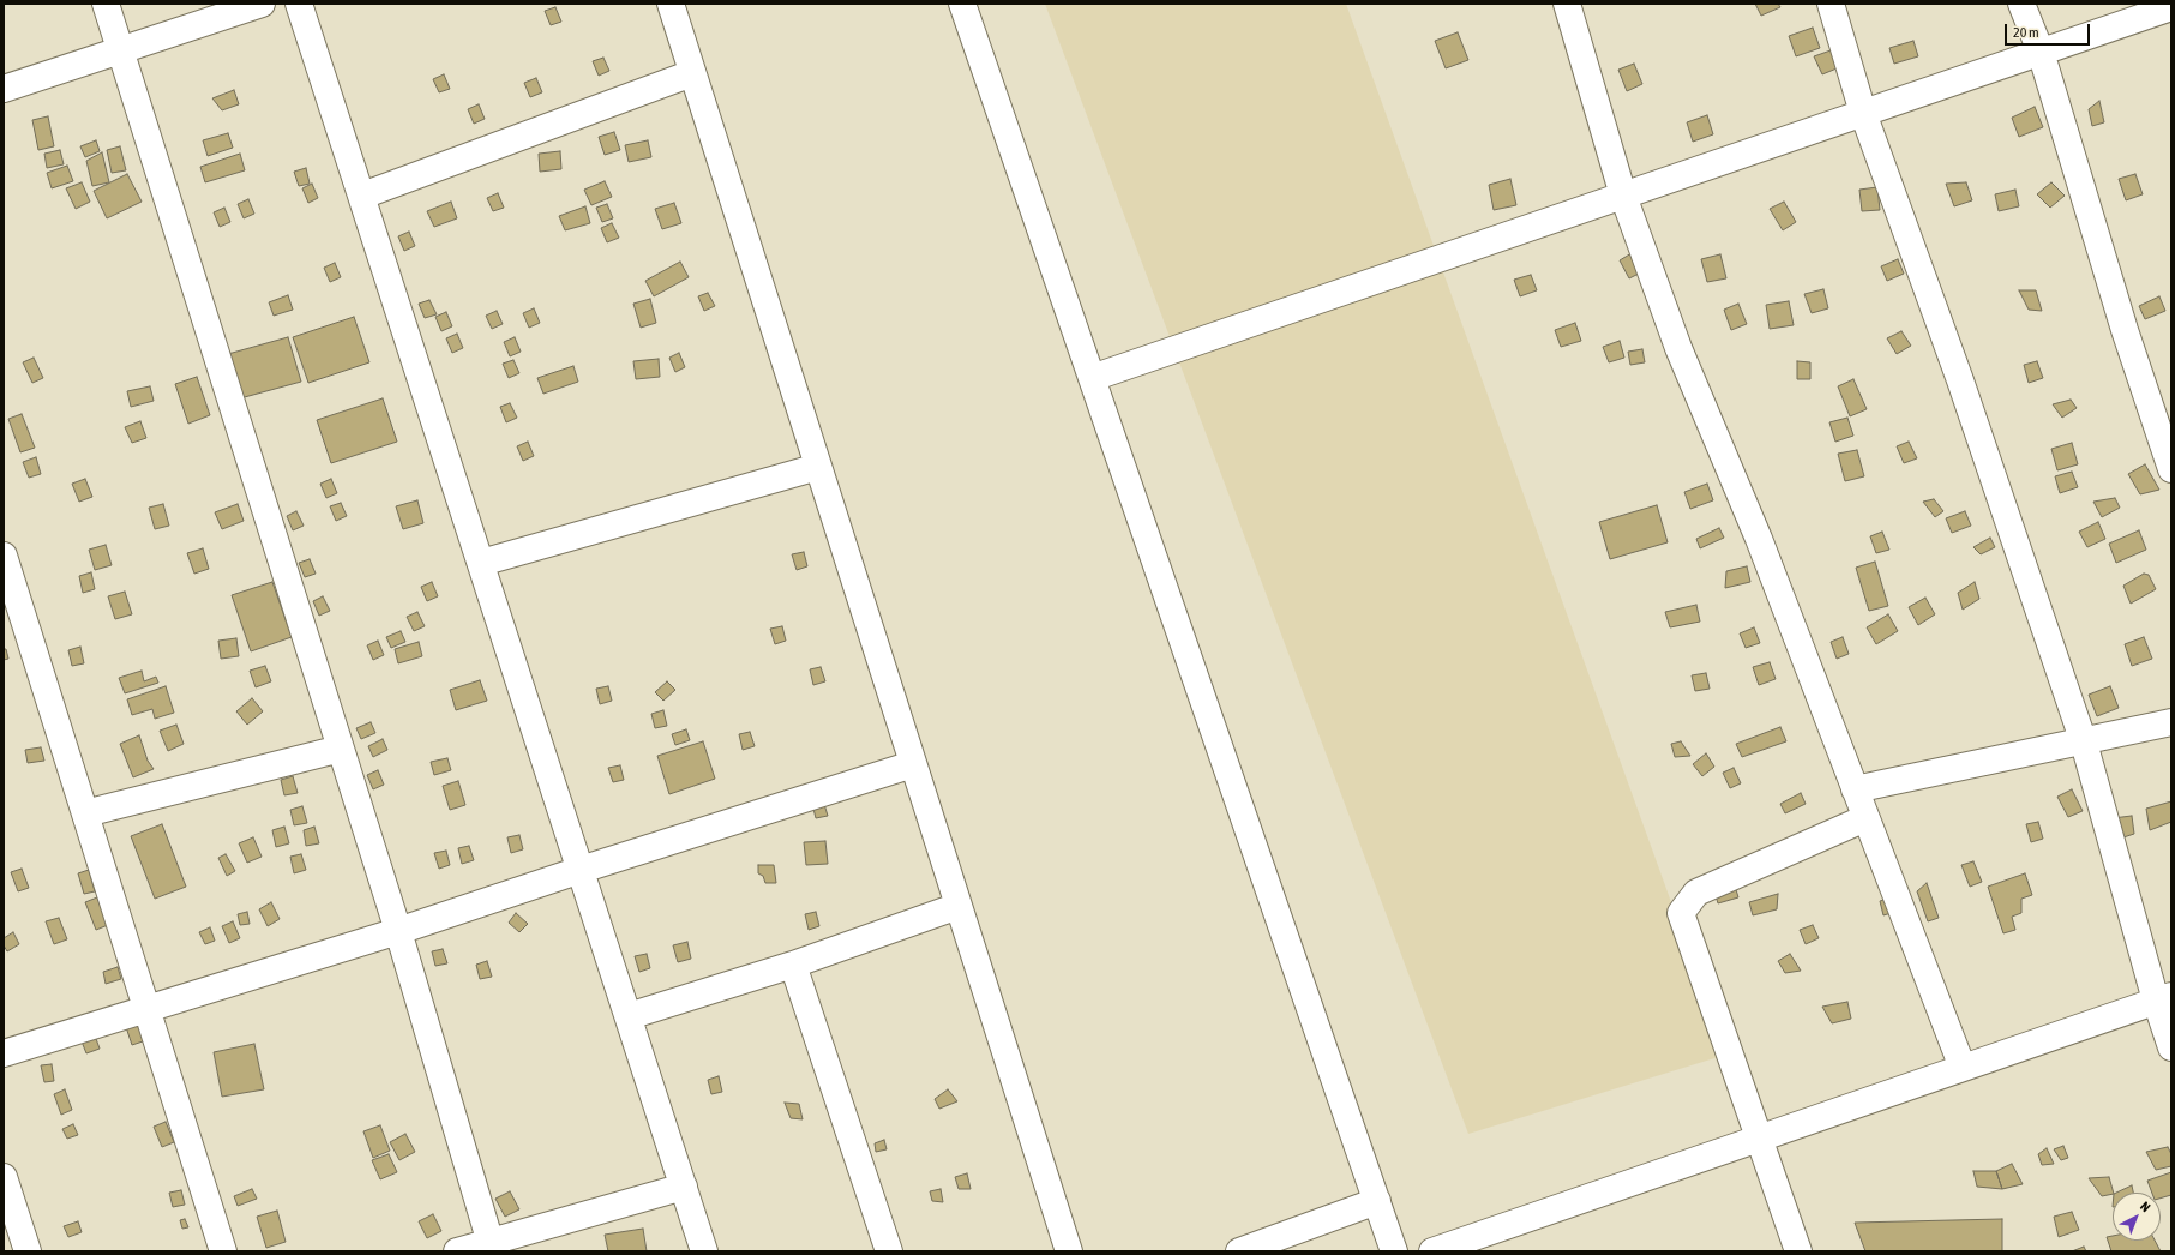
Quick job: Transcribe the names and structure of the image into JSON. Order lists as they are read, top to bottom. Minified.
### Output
{"scale_bar":"20 m","north":"top right"}
